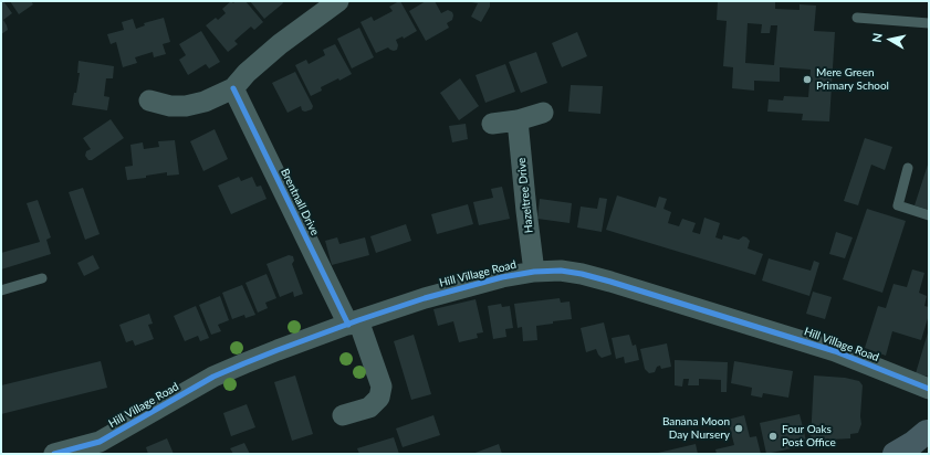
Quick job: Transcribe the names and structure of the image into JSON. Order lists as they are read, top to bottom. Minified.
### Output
{"streets":{"street":["Hazeltree Drive","Brentnall Drive","Hill Village Road"]},"crossings":[["Hazeltree Drive","Hill Village Road"],["Brentnall Drive","Hill Village Road"]],"places":["Mere Green Primary School","Banana Moon Day Nursery","Four Oaks Post Office"],"north":"left"}
